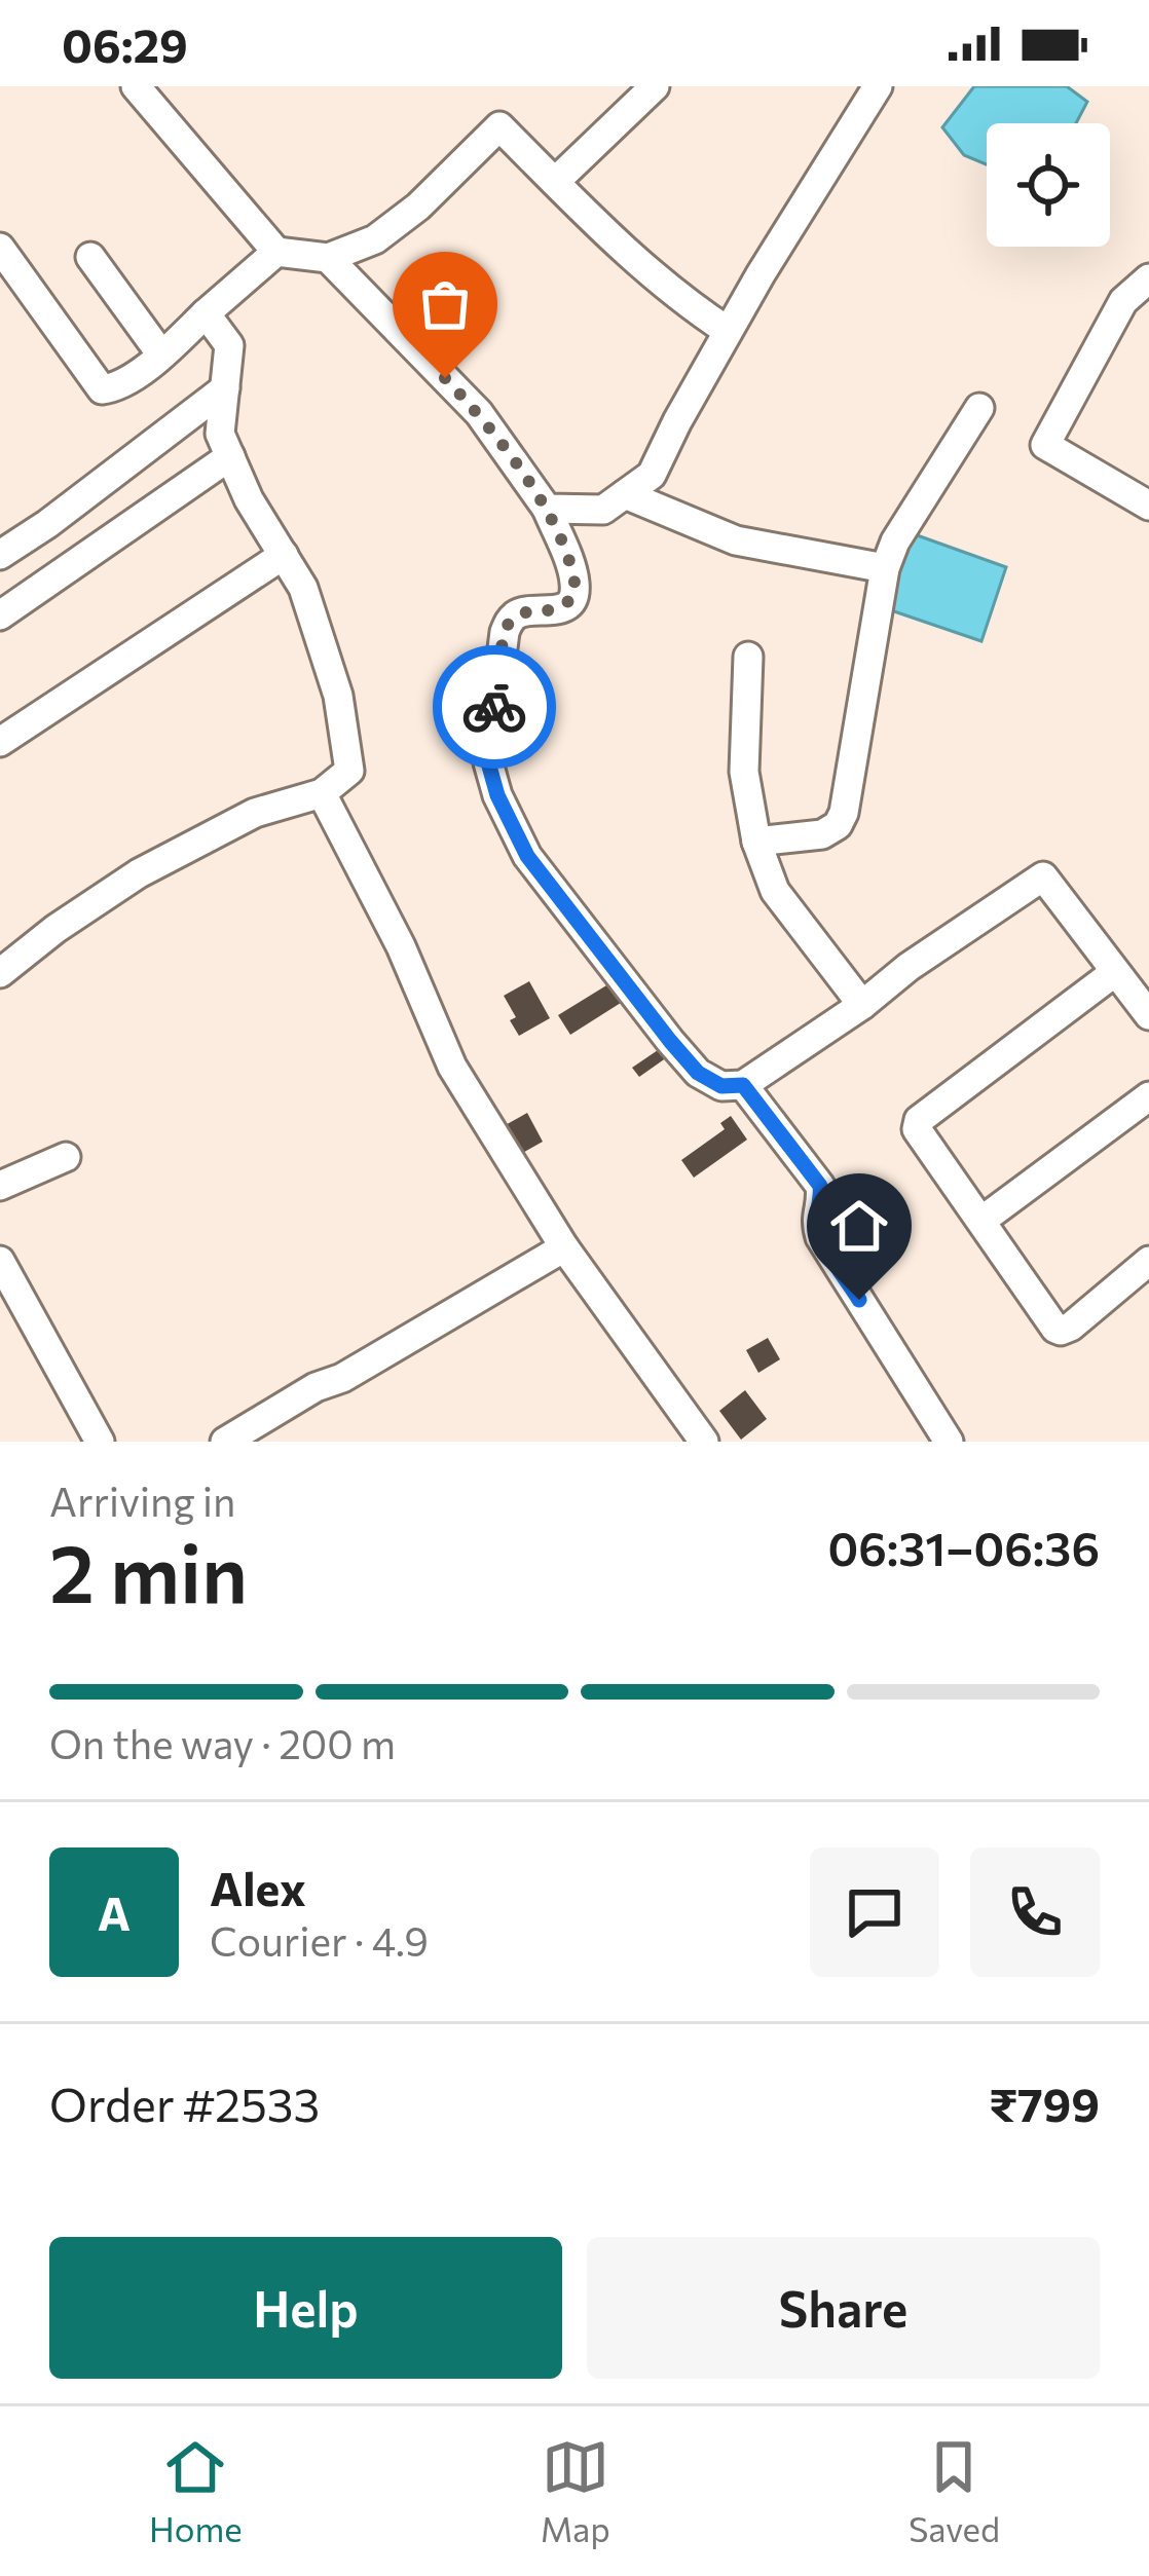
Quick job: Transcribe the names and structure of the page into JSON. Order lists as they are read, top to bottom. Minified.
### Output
{"page":{"status":"06:29","heading":["2 min","Arriving in","06:31–06:36"],"panel":["Alex","Courier · 4.9","Order #2533","₹799"],"bar":"On the way · 200 m","round":"A","buttons":["Help","Share"],"tabs":["Home","Map","Saved"]}}
